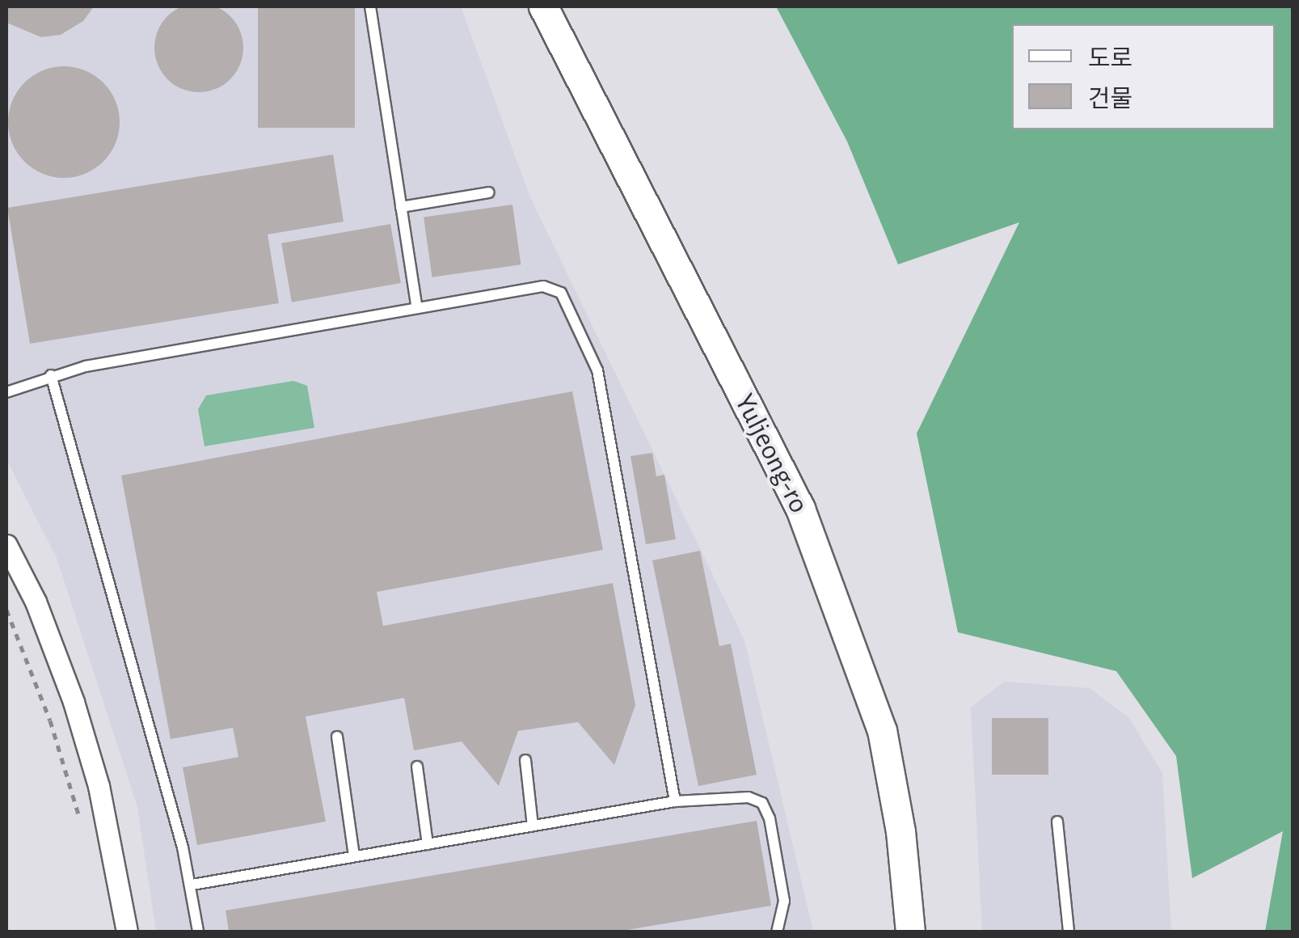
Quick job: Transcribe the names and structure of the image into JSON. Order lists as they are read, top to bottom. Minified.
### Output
{"streets":{"main road":["Yuljeong-ro"]},"legend":["도로","건물"]}
